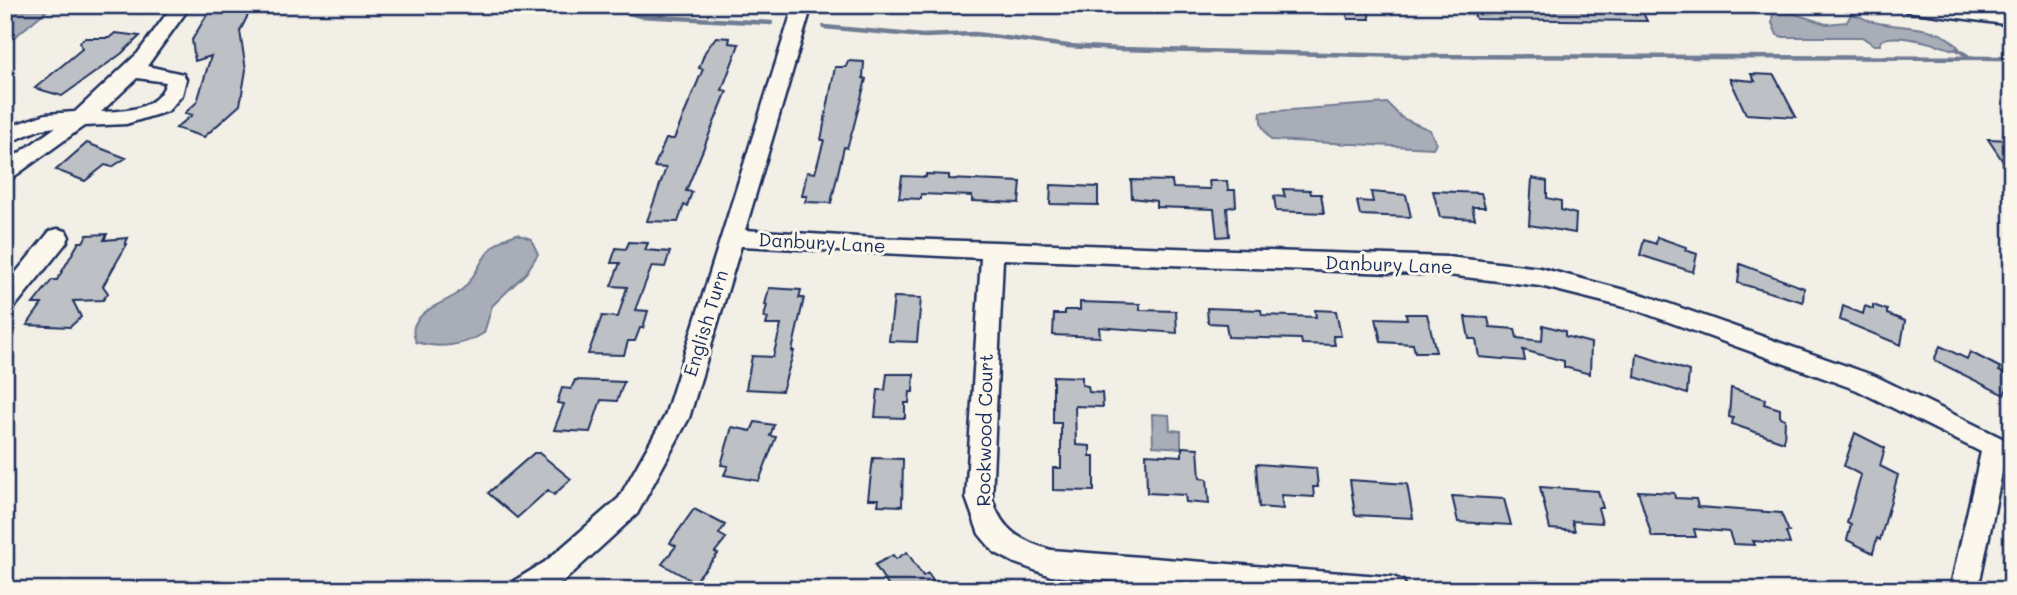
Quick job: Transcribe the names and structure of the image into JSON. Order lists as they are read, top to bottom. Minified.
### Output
{"streets":{"street":["Danbury Lane","English Turn","Rockwood Court"]},"crossings":[["Danbury Lane","English Turn"],["Danbury Lane","Rockwood Court"]]}
